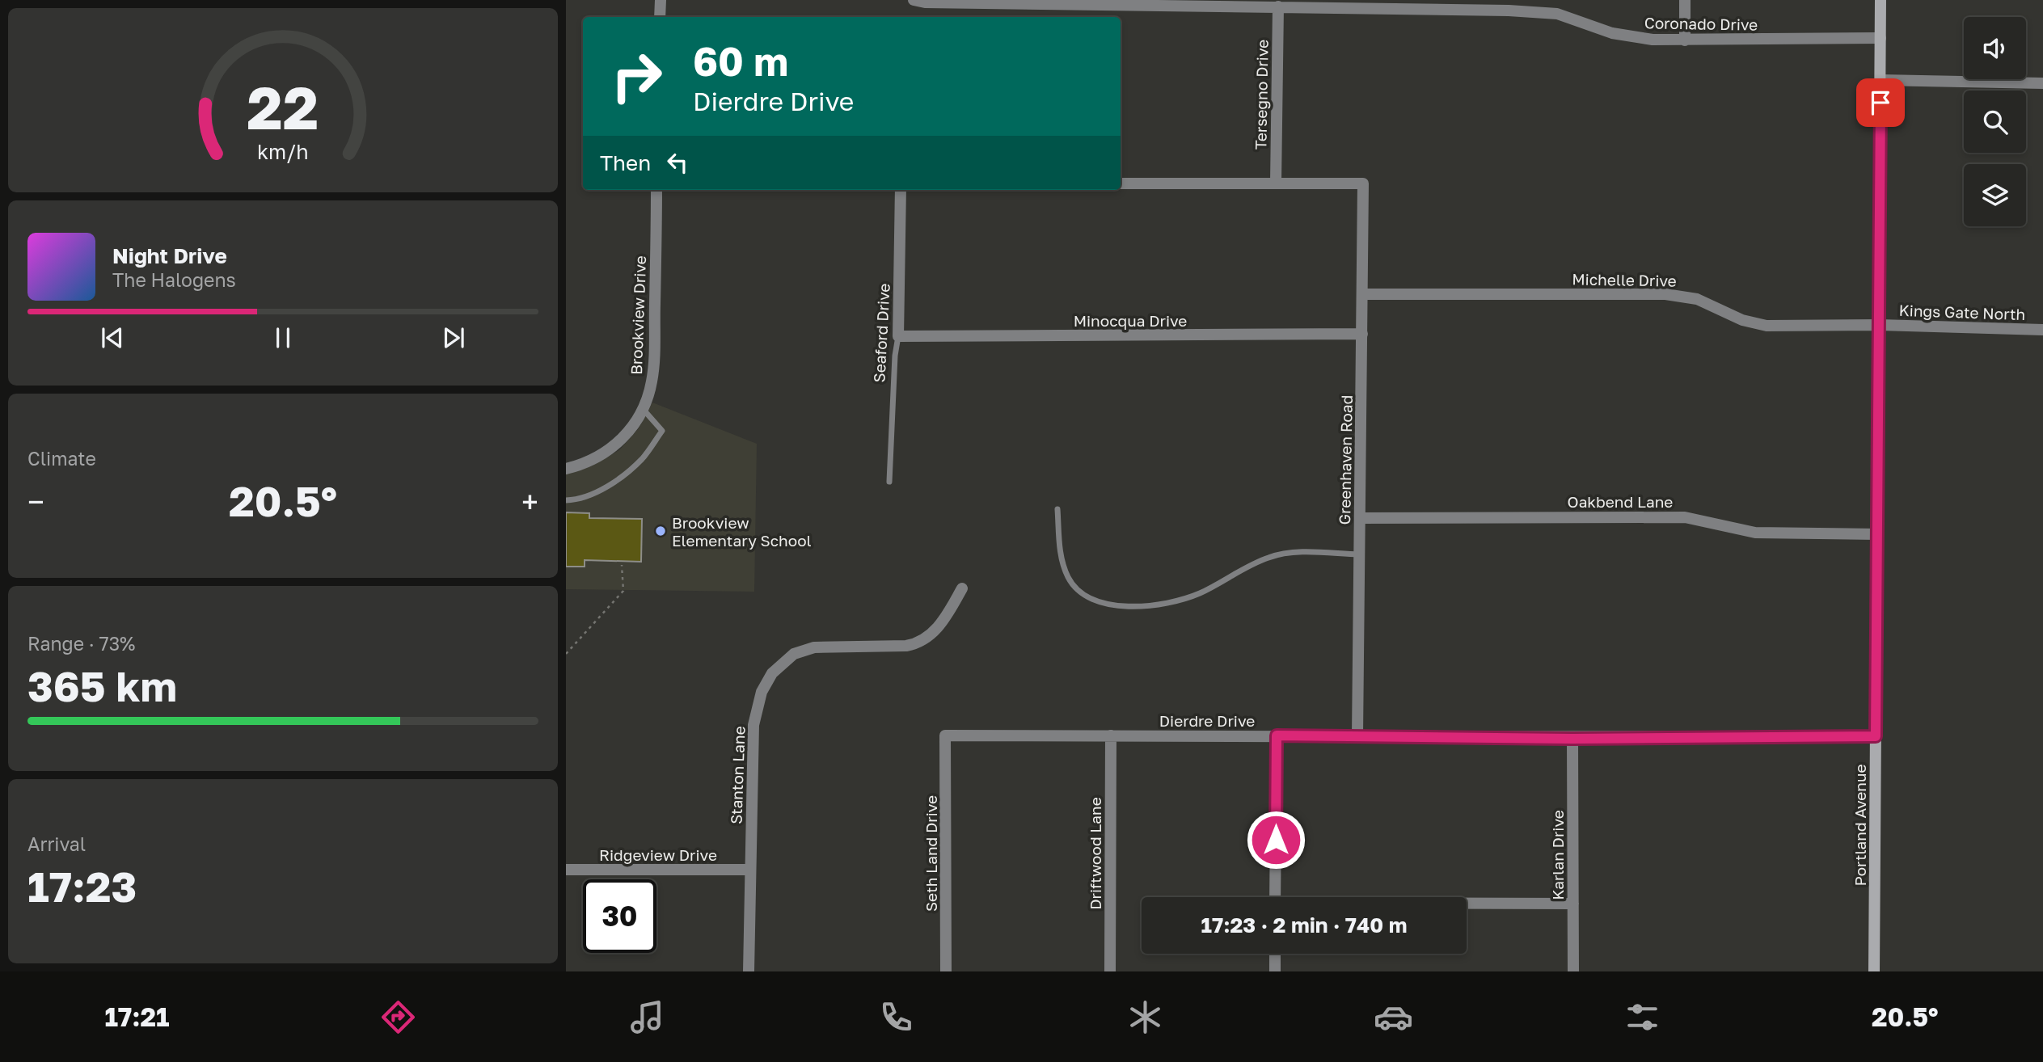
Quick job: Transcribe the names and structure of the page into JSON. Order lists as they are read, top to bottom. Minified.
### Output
{"streets":{"main road":["Portland Avenue"],"street":["Coronado Drive","Tersegno Drive","Michelle Drive","Kings Gate North","Brookview Drive","Minocqua Drive","Seaford Drive","Greenhaven Road","Oakbend Lane","Dierdre Drive","Stanton Lane","Seth Land Drive","Driftwood Lane","Ridgeview Drive","Karlan Drive"]},"crossings":[["Coronado Drive","Tersegno Drive"],["Coronado Drive","Portland Avenue"],["Tersegno Drive","Greenhaven Road"],["Michelle Drive","Kings Gate North"],["Michelle Drive","Greenhaven Road"],["Michelle Drive","Portland Avenue"],["Kings Gate North","Portland Avenue"],["Minocqua Drive","Seaford Drive"],["Minocqua Drive","Greenhaven Road"],["Greenhaven Road","Oakbend Lane"],["Greenhaven Road","Dierdre Drive"],["Oakbend Lane","Portland Avenue"],["Dierdre Drive","Portland Avenue"],["Dierdre Drive","Seth Land Drive"],["Dierdre Drive","Driftwood Lane"],["Dierdre Drive","Karlan Drive"],["Stanton Lane","Ridgeview Drive"]],"places":["Brookview Elementary School"],"page":{"turn":["60 m","Dierdre Drive"],"then":"Then","song":["Night Drive","The Halogens"],"tile":["Climate",["Range · 73%","365 km"],["Arrival","17:23"]],"heat":["−","20.5°","+"],"limit":"30","trip":"17:23 · 2 min · 740 m","tabs":["17:21","20.5°"],"gauge":["22","km/h"]}}
